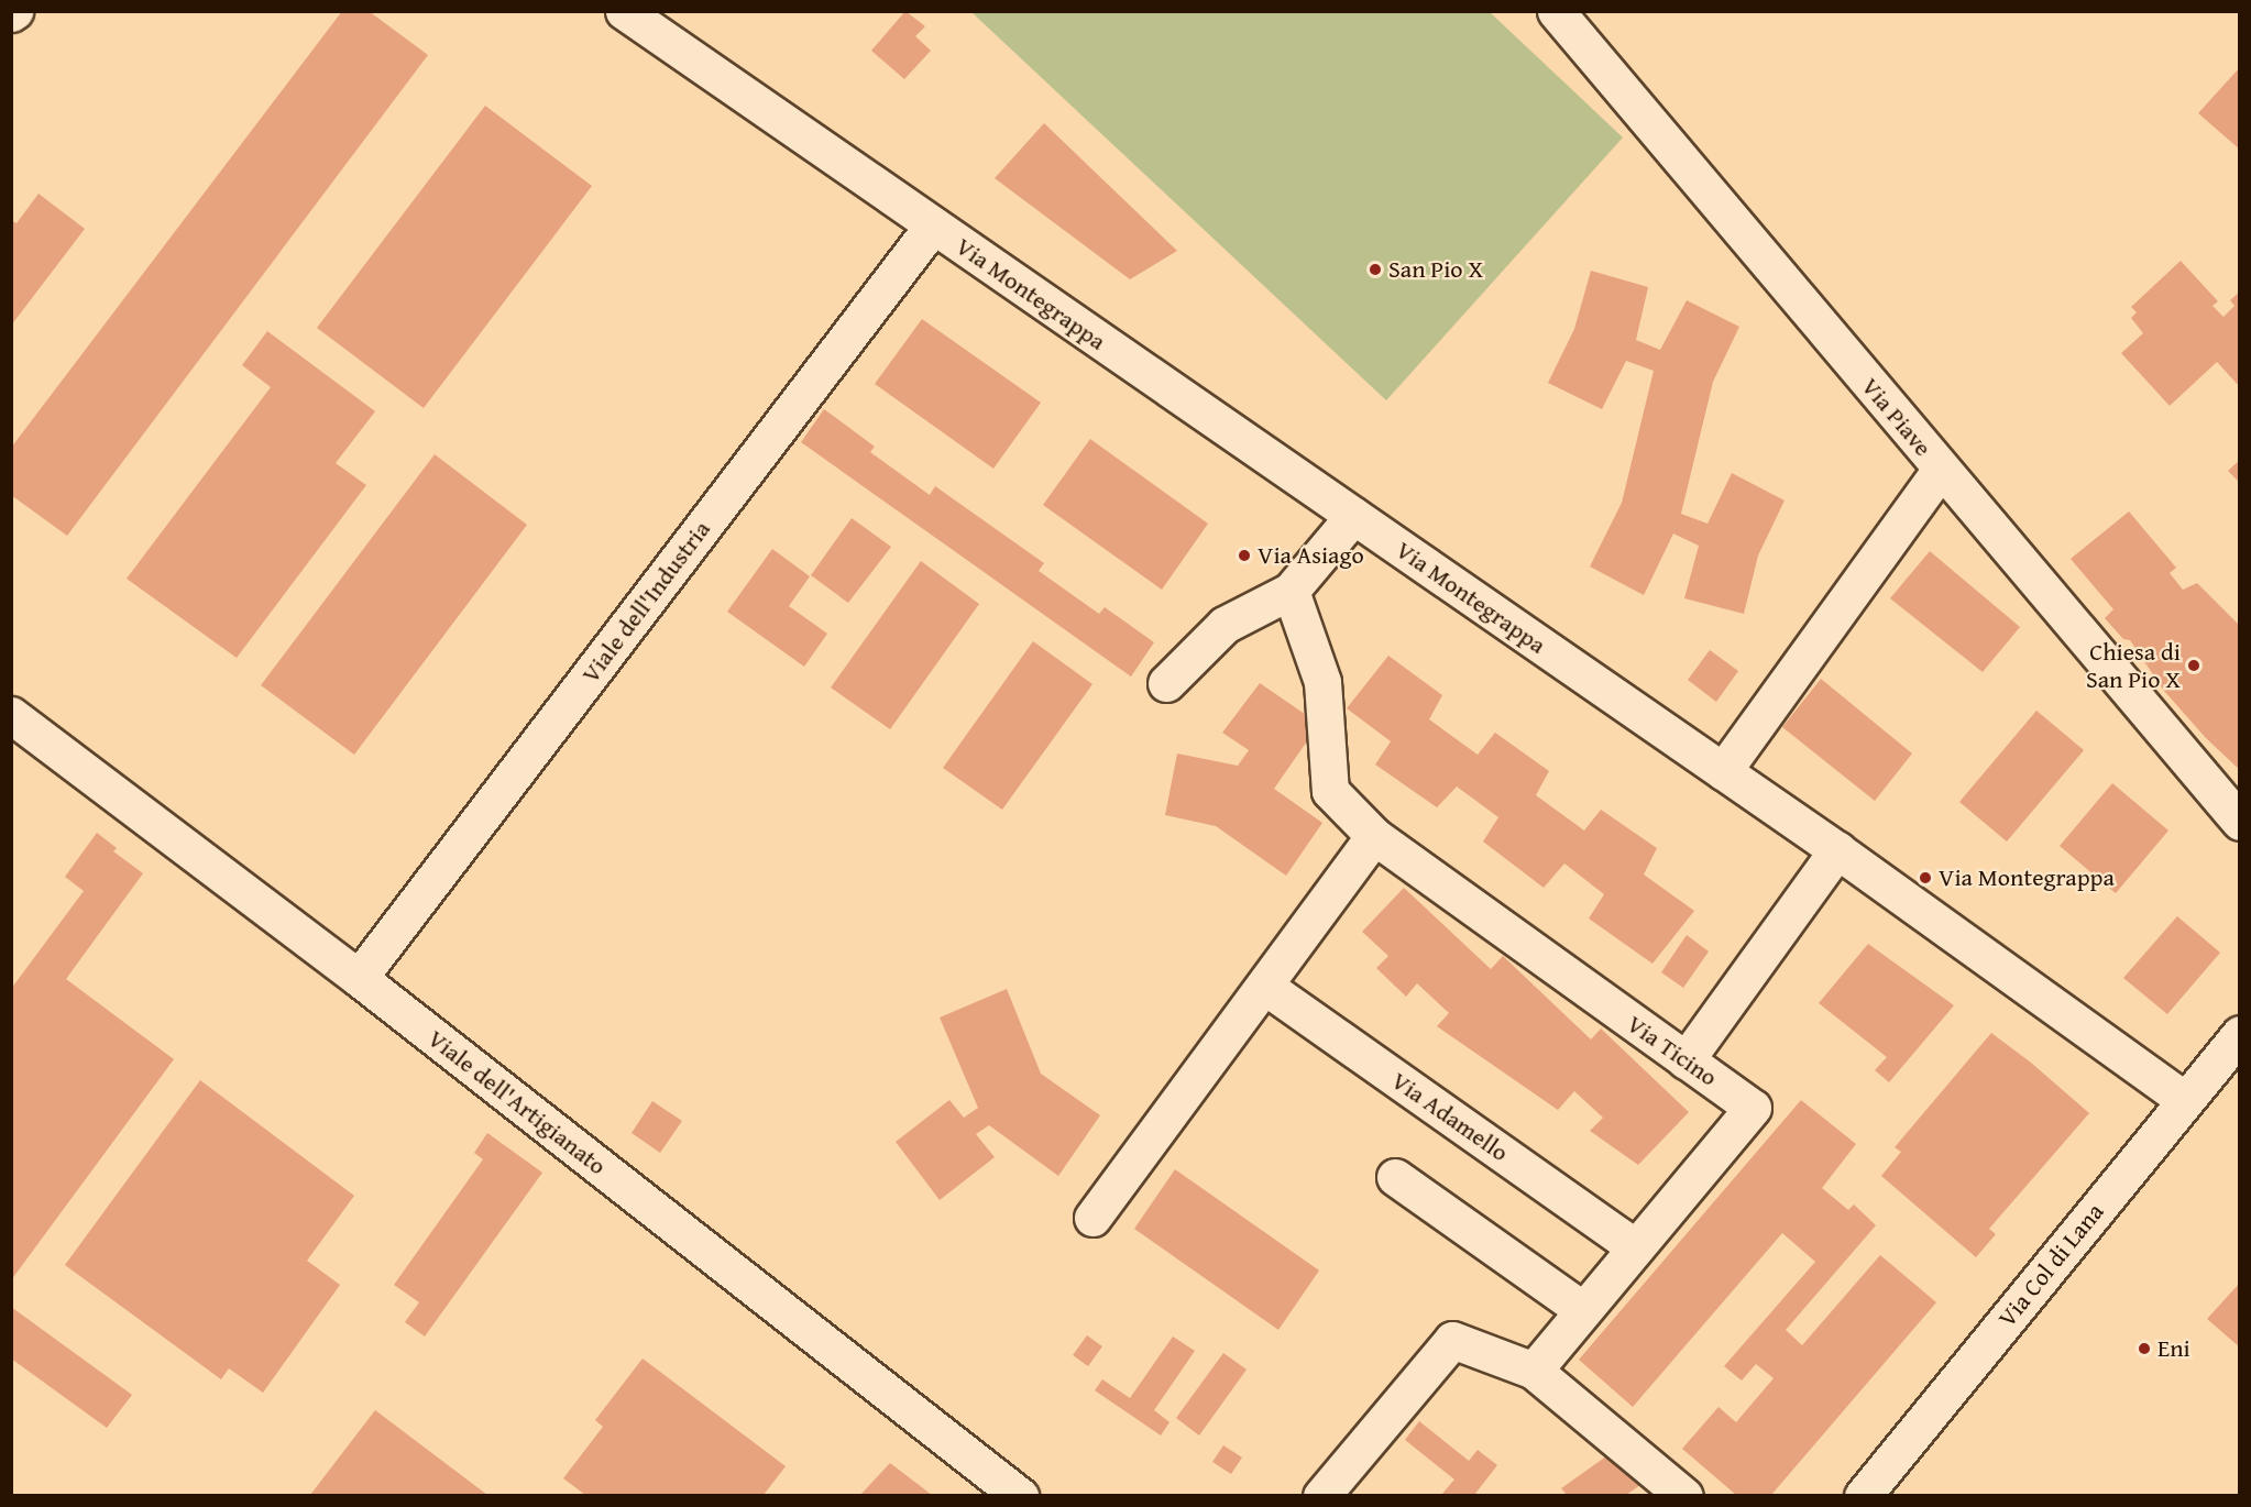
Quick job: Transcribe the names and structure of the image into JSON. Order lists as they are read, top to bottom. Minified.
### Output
{"streets":{"street":["Via Montegrappa","Via Piave","Viale dell'Industria","Via Ticino","Viale dell'Artigianato","Via Adamello","Via Col di Lana"]},"crossings":[["Via Montegrappa","Viale dell'Industria"],["Via Montegrappa","Via Col di Lana"],["Viale dell'Industria","Viale dell'Artigianato"],["Via Ticino","Via Adamello"]],"places":["San Pio X","Via Asiago","Chiesa di San Pio X","Via Montegrappa","Eni"]}
